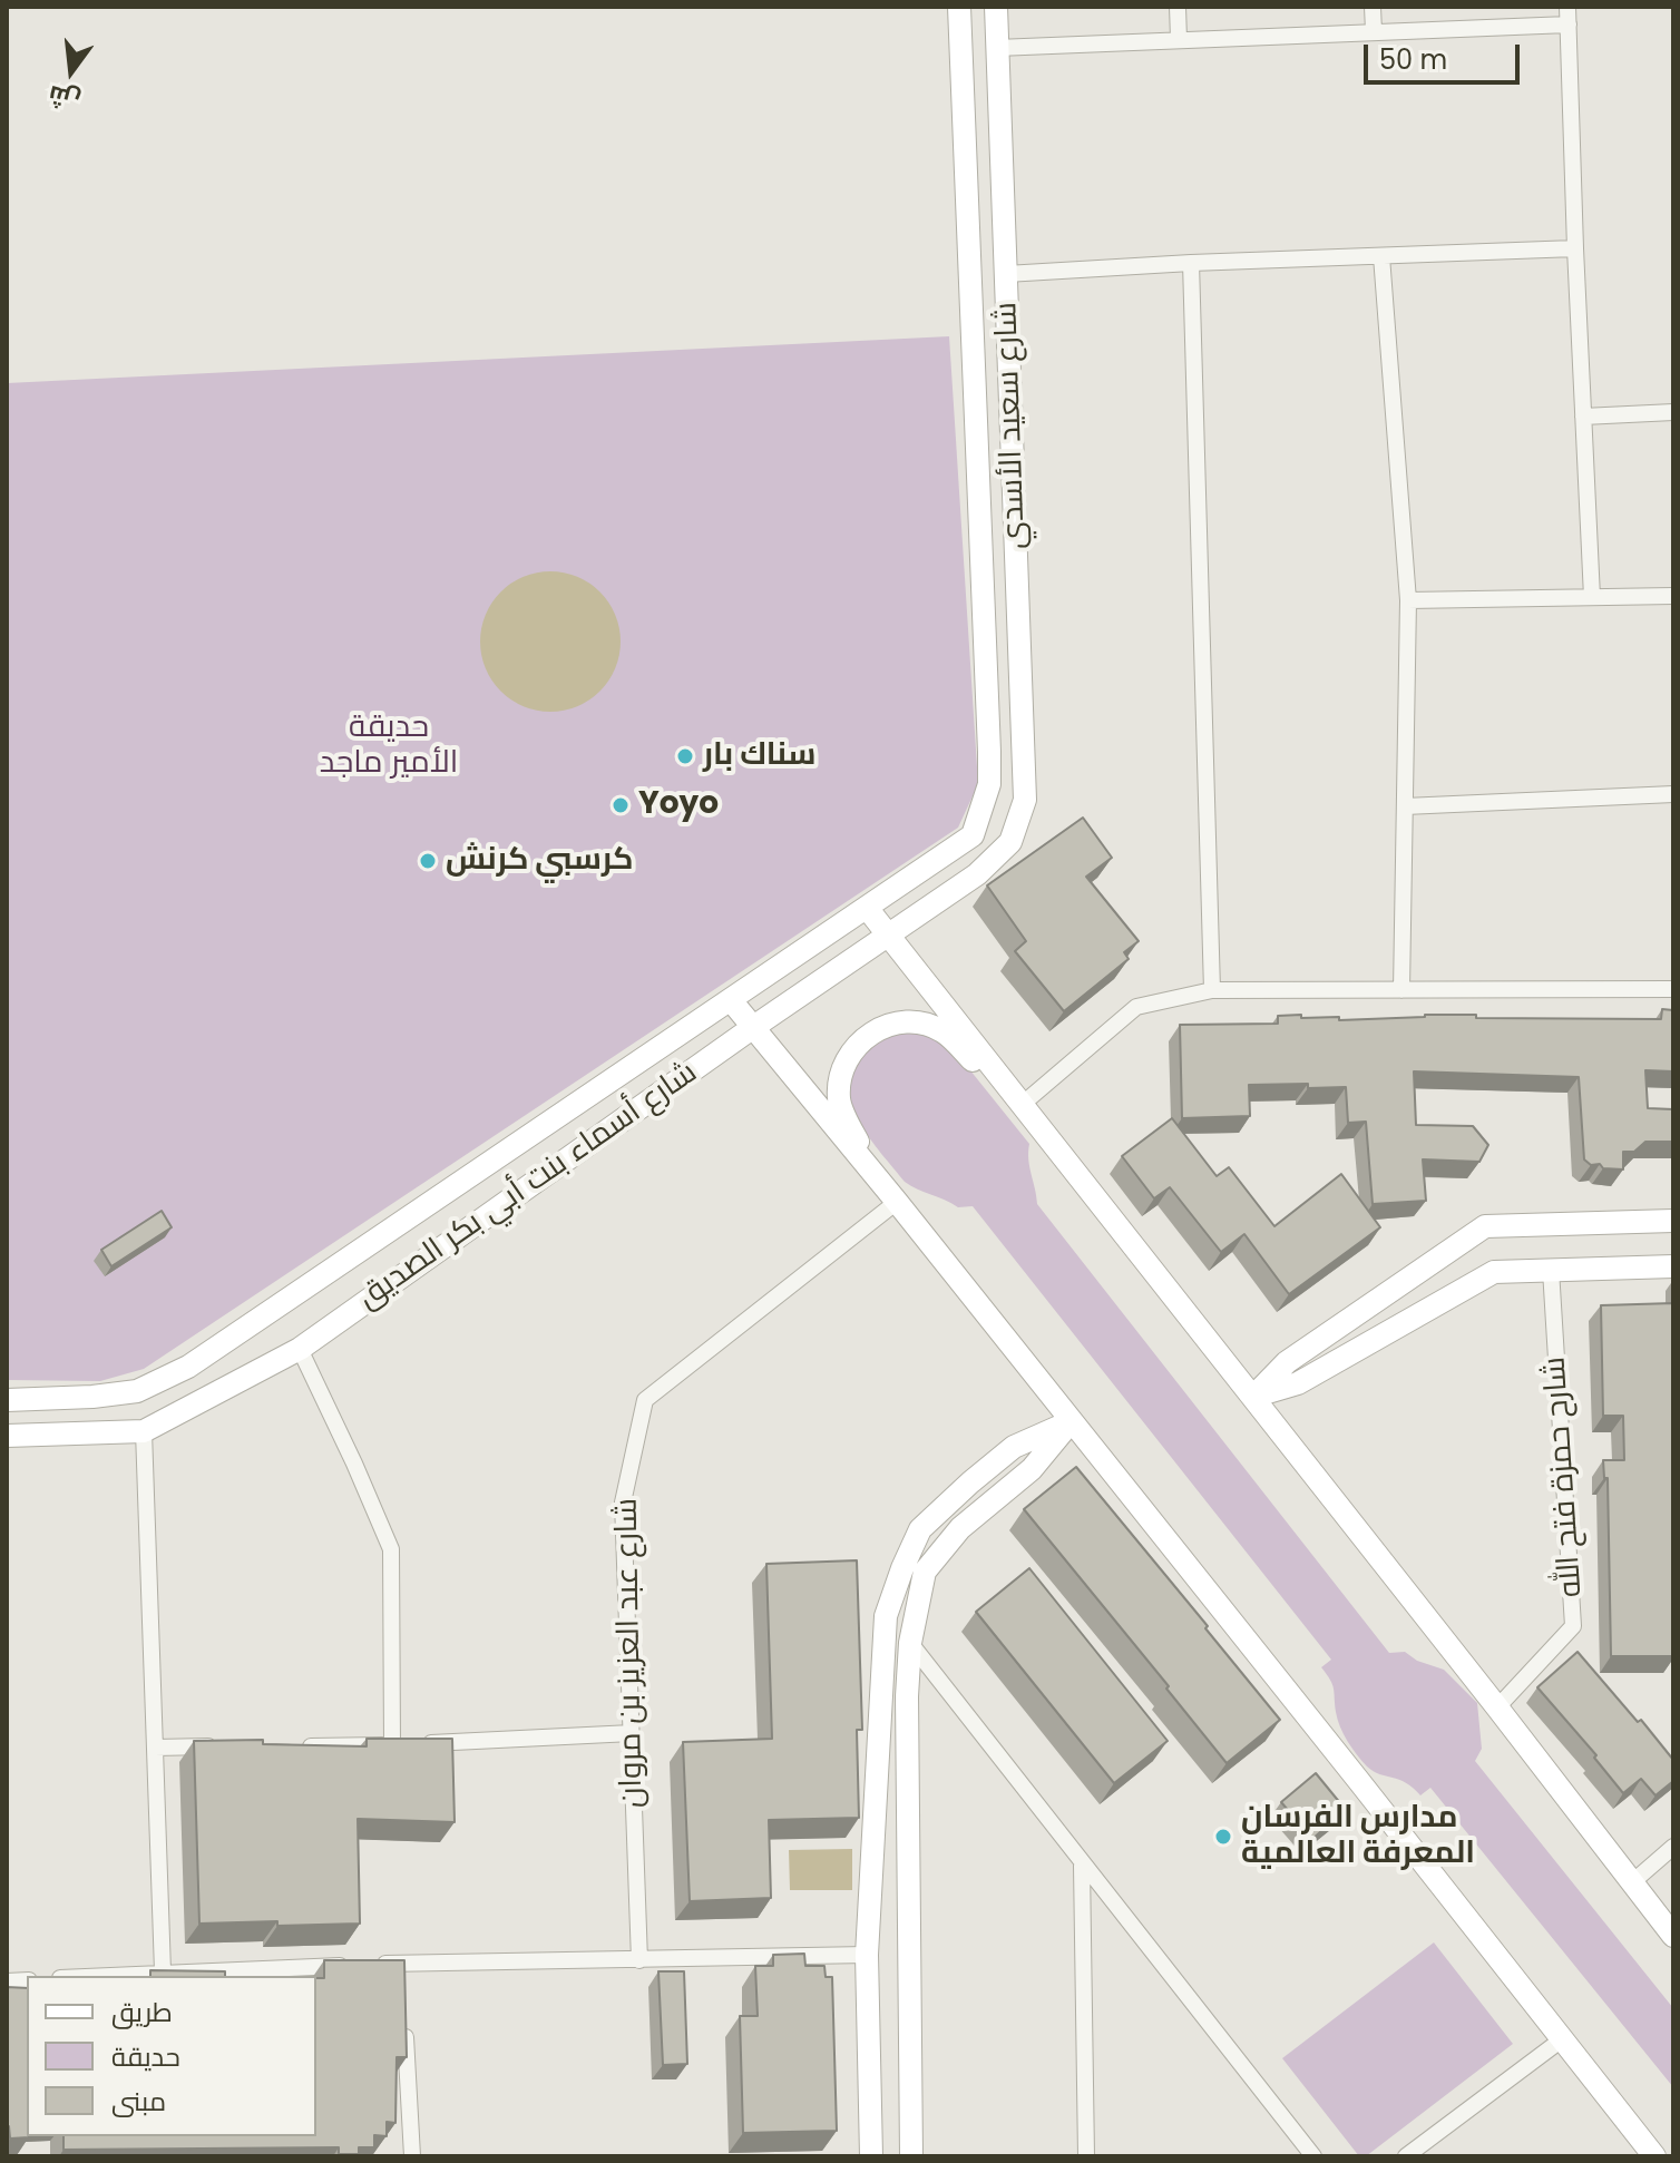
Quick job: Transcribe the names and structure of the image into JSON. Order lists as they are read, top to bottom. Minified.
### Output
{"streets":{"street":["شارع سعيد الأسدي","شارع أسماء بنت أبي بكر الصديق","شارح حمزة فتح الله","شارع عبد العزيز بن مروان"]},"crossings":[["شارع سعيد الأسدي","شارع أسماء بنت أبي بكر الصديق"]],"parks":["حديقة الأمير ماجد"],"places":["سناك بار","Yoyo","كرسبي كرنش","مدارس الفرسان المعرفة العالمية"],"legend":["طريق","حديقة","مبنى"],"scale_bar":"50 m","north":"bottom"}
